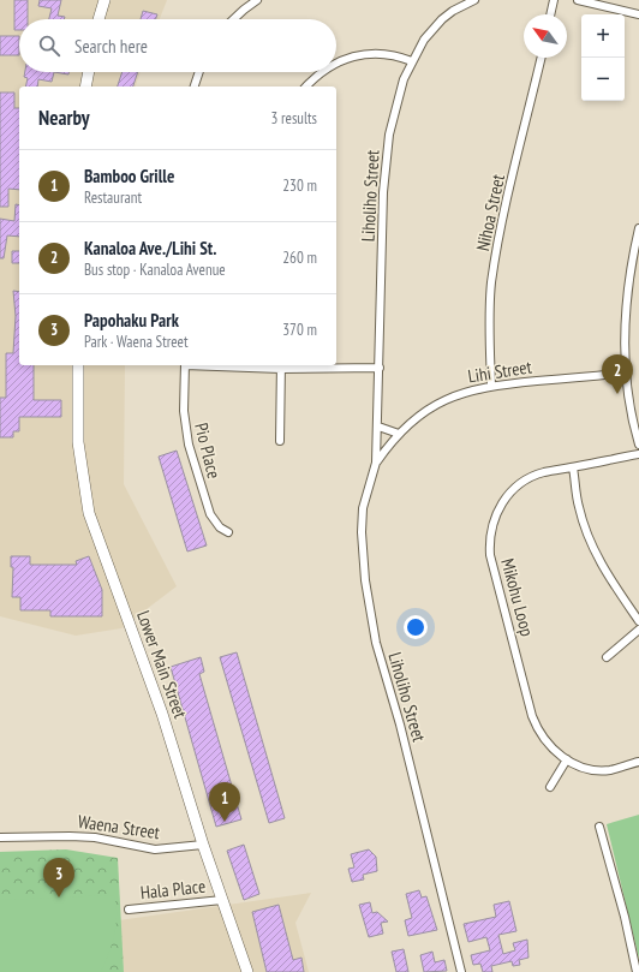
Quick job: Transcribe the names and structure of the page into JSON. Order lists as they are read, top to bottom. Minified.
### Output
{"streets":{"street":["Liholiho Street","Nihoa Street","Lihi Street","Pio Place","Mikohu Loop","Lower Main Street","Waena Street","Hala Place"]},"crossings":[["Liholiho Street","Lihi Street"],["Nihoa Street","Lihi Street"],["Lower Main Street","Waena Street"],["Lower Main Street","Hala Place"]],"north":"top left","page":{"map_buttons":["+","−"],"search":"Search here","heading":["Nearby","3 results"],"list":[{"mark":"1","name":"Bamboo Grille","note":"Restaurant","value":"230 m"},{"mark":"2","name":"Kanaloa Ave./Lihi St.","note":"Bus stop · Kanaloa Avenue","value":"260 m"},{"mark":"3","name":"Papohaku Park","note":"Park · Waena Street","value":"370 m"}],"pins":["2","1","3"]}}
